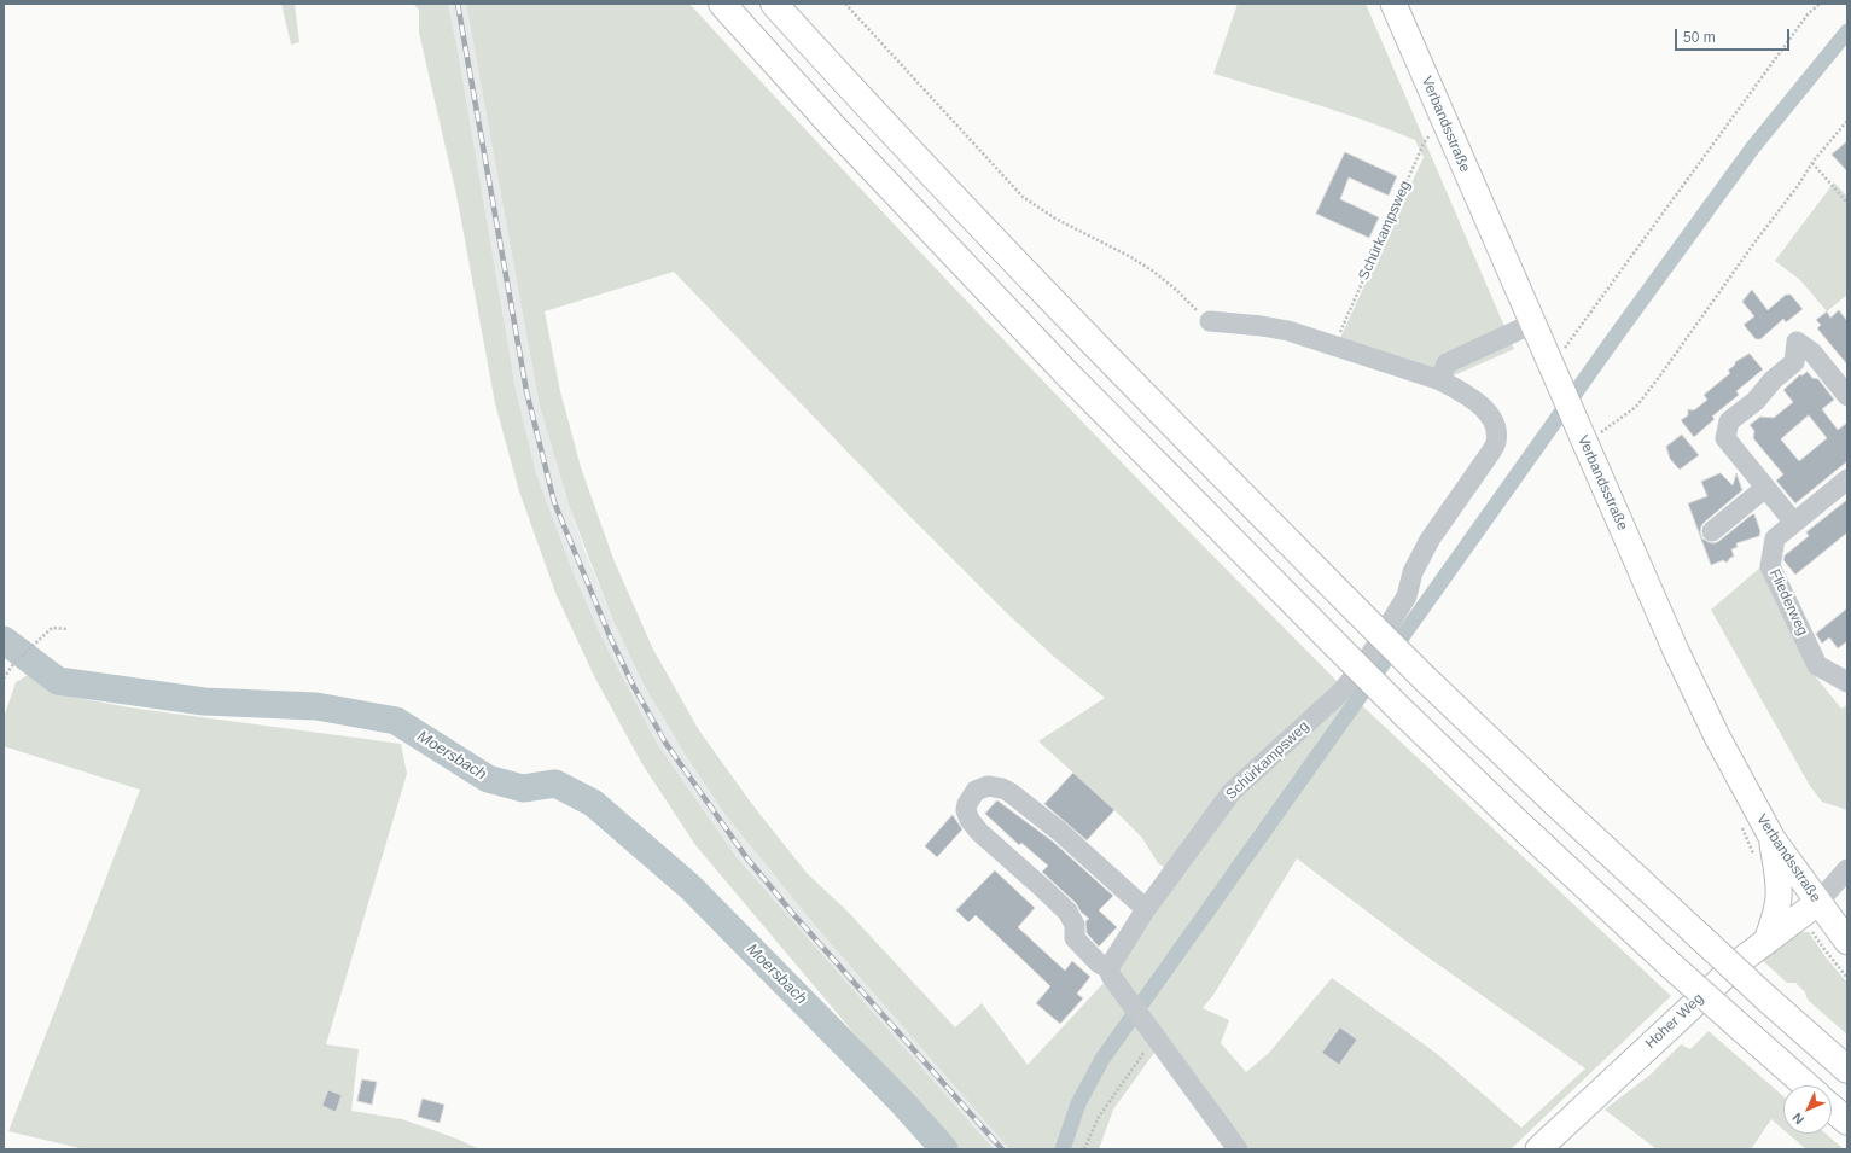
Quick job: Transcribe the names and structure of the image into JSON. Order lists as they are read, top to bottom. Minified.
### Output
{"streets":{"main road":["Verbandsstraße","Hoher Weg"],"street":["Schürkampsweg","Fliederweg"]},"crossings":[["Verbandsstraße","Schürkampsweg"],["Verbandsstraße","Hoher Weg"]],"water":["Moersbach"],"scale_bar":"50 m","north":"bottom left"}
